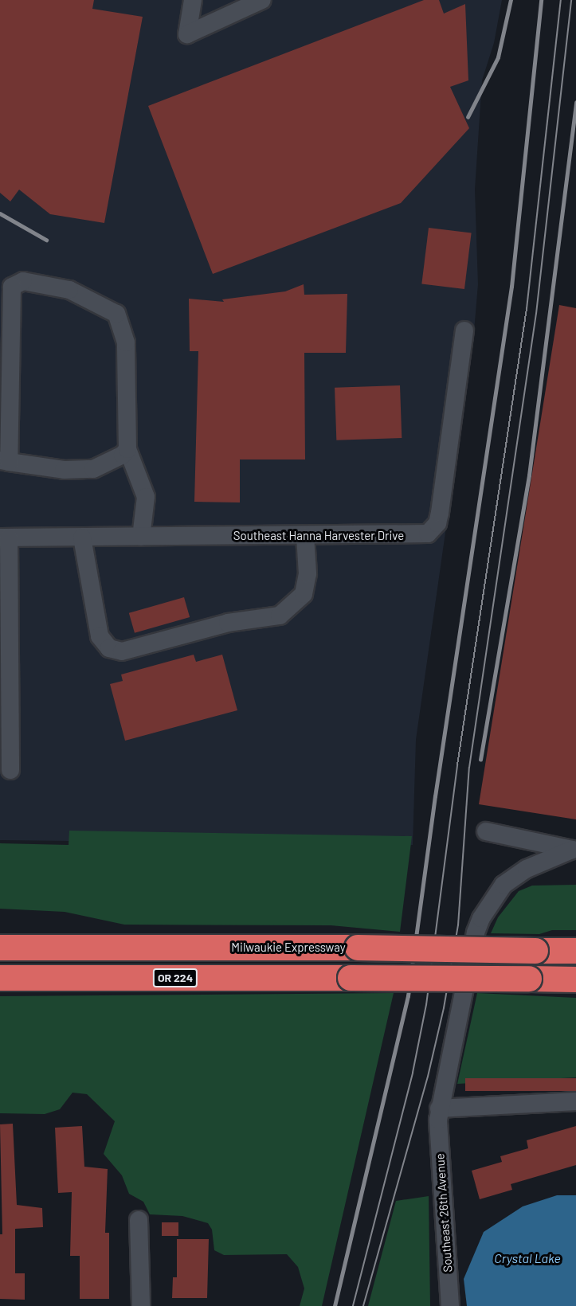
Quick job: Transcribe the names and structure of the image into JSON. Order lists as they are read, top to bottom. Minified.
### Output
{"streets":{"highway":["Milwaukie Expressway","OR 224"],"street":["Southeast Hanna Harvester Drive","Southeast 26th Avenue"]},"water":["Crystal Lake"]}
